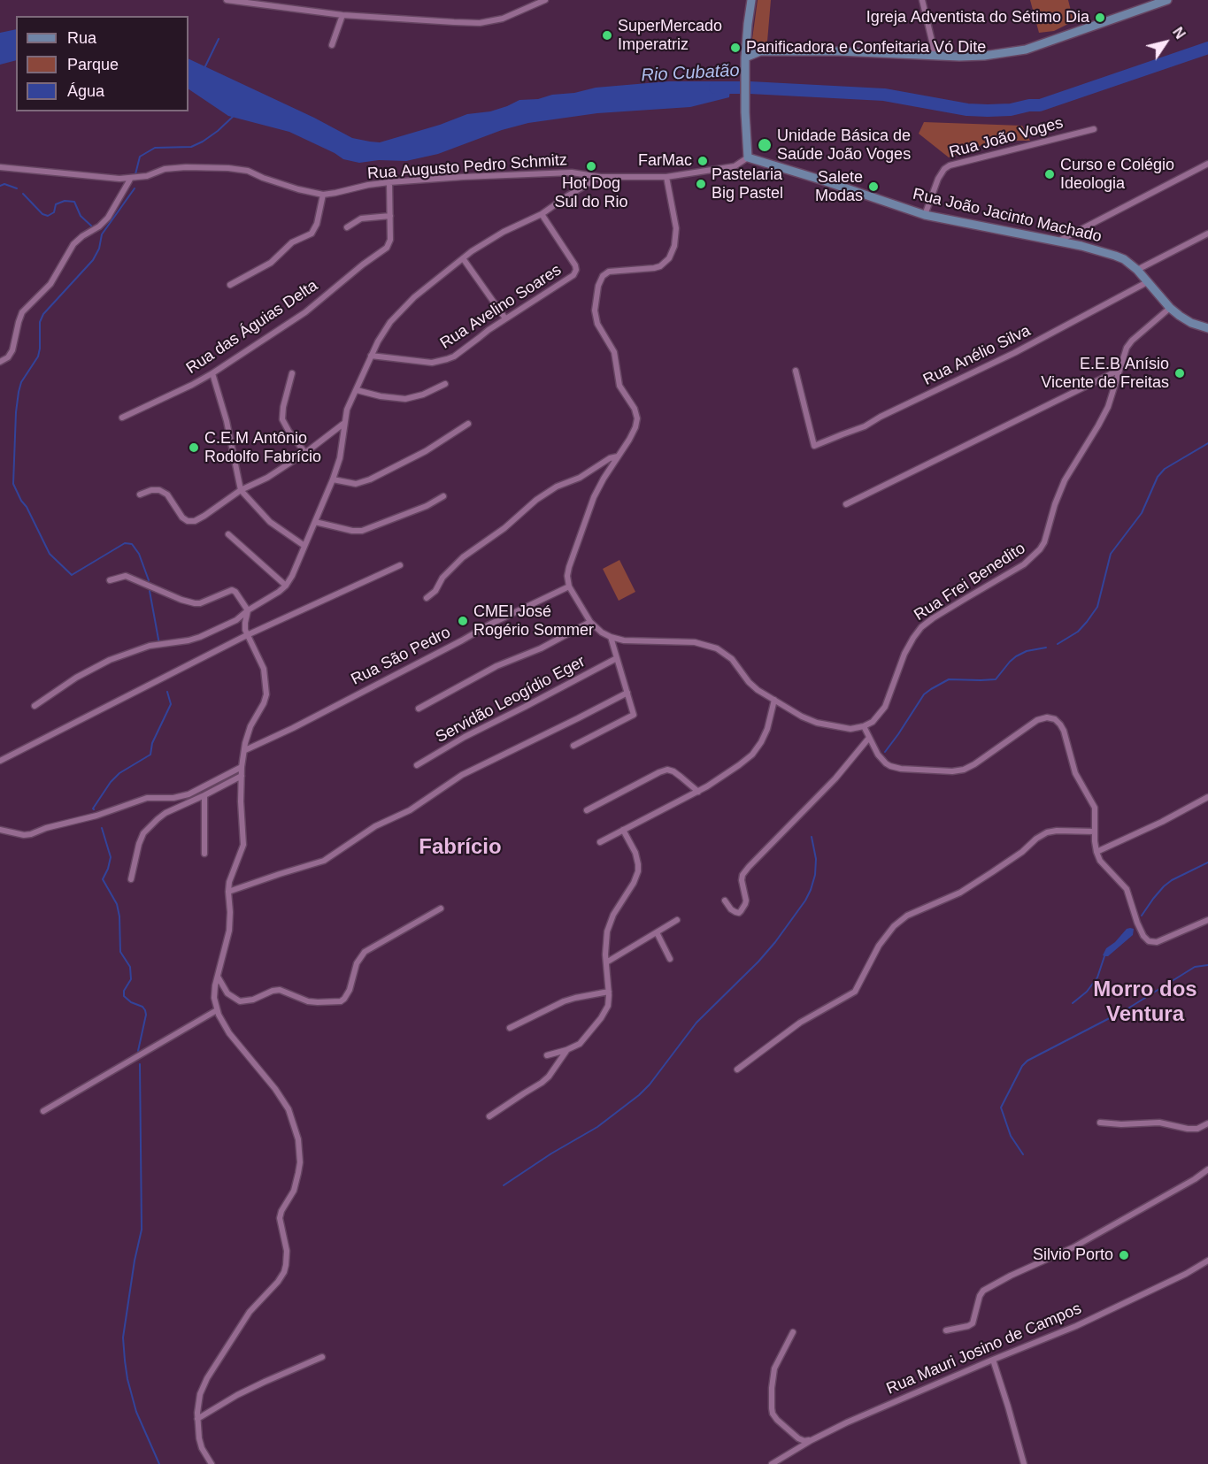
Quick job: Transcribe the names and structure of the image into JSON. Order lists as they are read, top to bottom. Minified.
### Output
{"streets":{"main road":["Rua João Jacinto Machado"],"street":["Rua João Voges","Rua Augusto Pedro Schmitz","Rua Avelino Soares","Rua das Águias Delta","Rua Anélio Silva","Rua Frei Benedito","Rua São Pedro","Servidão Leogídio Eger","Rua Mauri Josino de Campos"]},"crossings":[["Rua João Voges","Rua João Jacinto Machado"],["Rua Augusto Pedro Schmitz","Rua João Jacinto Machado"],["Rua Augusto Pedro Schmitz","Rua das Águias Delta"],["Rua João Jacinto Machado","Rua Anélio Silva"],["Rua João Jacinto Machado","Rua Frei Benedito"]],"districts":["Fabrício","Morro dos Ventura"],"water":["Rio Cubatão"],"places":["Igreja Adventista do Sétimo Dia","SuperMercado Imperatriz","Panificadora e Confeitaria Vó Dite","Unidade Básica de Saúde João Voges","FarMac","Hot Dog Sul do Rio","Curso e Colégio Ideologia","Pastelaria Big Pastel","Salete Modas","E.E.B Anísio Vicente de Freitas","C.E.M Antônio Rodolfo Fabrício","CMEI José Rogério Sommer","Silvio Porto"],"legend":["Rua","Parque","Água"],"north":"top right"}
